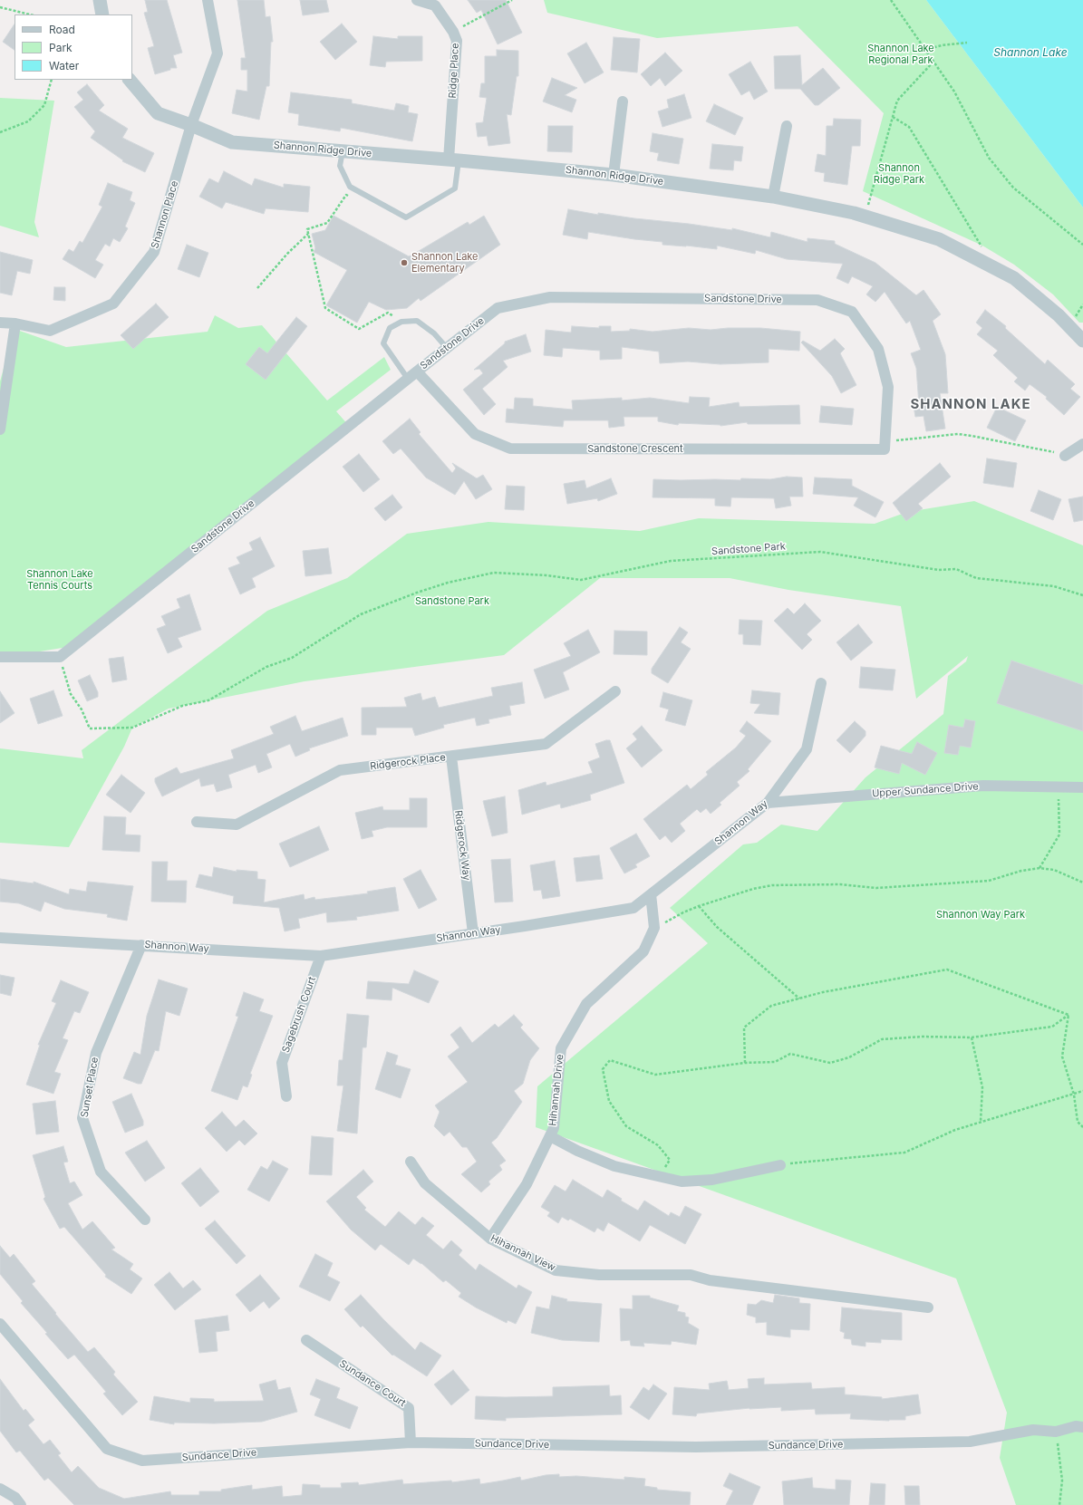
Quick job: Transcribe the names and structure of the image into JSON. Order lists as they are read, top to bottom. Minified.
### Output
{"streets":{"street":["Ridge Place","Shannon Ridge Drive","Shannon Place","Sandstone Drive","Sandstone Crescent","Ridgerock Place","Upper Sundance Drive","Shannon Way","Ridgerock Way","Sagebrush Court","Sunset Place","Hihannah Drive","Hihannah View","Sundance Court","Sundance Drive"],"path":["Sandstone Park"]},"crossings":[["Ridge Place","Shannon Ridge Drive"],["Shannon Ridge Drive","Shannon Place"],["Sandstone Drive","Sandstone Crescent"],["Sandstone Drive","Sandstone Park"],["Ridgerock Place","Ridgerock Way"],["Upper Sundance Drive","Shannon Way"],["Shannon Way","Ridgerock Way"],["Shannon Way","Sagebrush Court"],["Shannon Way","Sunset Place"],["Hihannah Drive","Hihannah View"],["Sundance Court","Sundance Drive"]],"districts":["SHANNON LAKE"],"water":["Shannon Lake"],"parks":["Shannon Lake Regional Park","Shannon Ridge Park","Shannon Lake Tennis Courts","Sandstone Park","Shannon Way Park"],"places":["Shannon Lake Elementary"],"legend":["Road","Park","Water"]}
